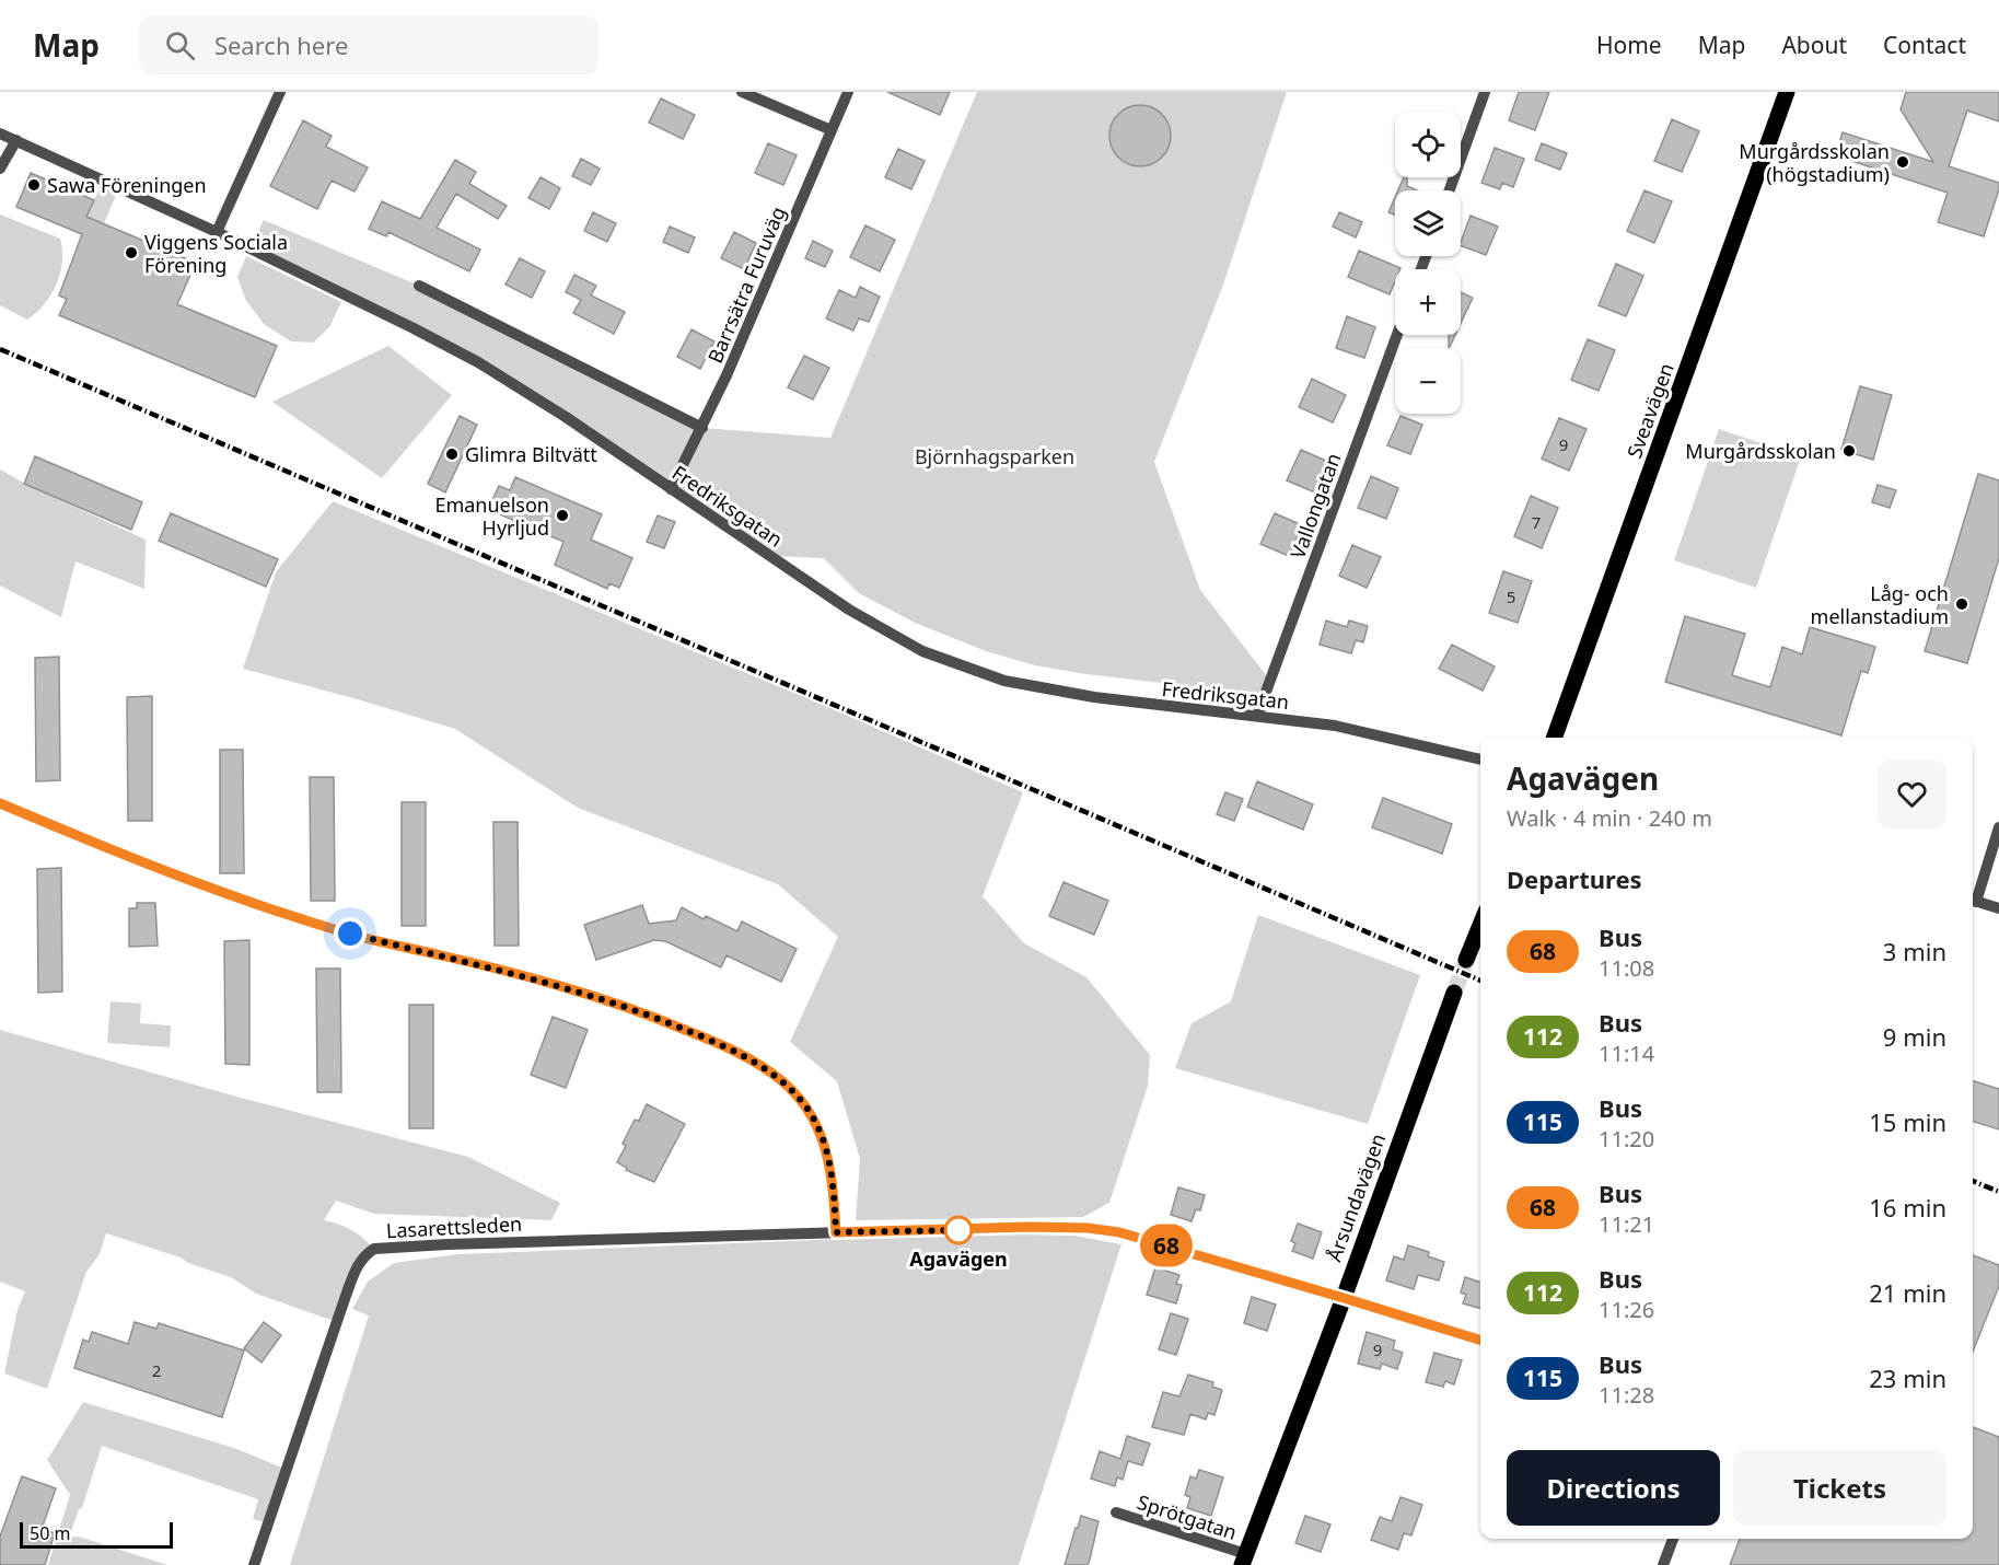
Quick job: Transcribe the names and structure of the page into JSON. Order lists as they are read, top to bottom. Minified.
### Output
{"streets":{"main road":["Sveavägen","Årsundavägen"],"street":["Barrsätra Furuväg","Fredriksgatan","Vallongatan","Lasarettsleden","Sprötgatan"]},"crossings":[["Barrsätra Furuväg","Fredriksgatan"],["Fredriksgatan","Vallongatan"],["Årsundavägen","Sprötgatan"]],"parks":["Björnhagsparken"],"places":["Murgårdsskolan (högstadium)","Sawa Föreningen","Viggens Sociala Förening","Murgårdsskolan","Glimra Biltvätt","Emanuelson Hyrljud","Låg- och mellanstadium","Agavägen"],"lines":["bus line 68"],"house_numbers":["9","7","5","9","2"],"scale_bar":"50 m","page":{"header":"Map","search":"Search here","nav":["Home","Map","About","Contact"],"on_map":"68","map_buttons":["+","−"],"heading":[["Agavägen","Walk · 4 min · 240 m"],"Departures"],"list":[{"mark":"68","name":"Bus","note":"11:08","value":"3 min"},{"mark":"112","name":"Bus","note":"11:14","value":"9 min"},{"mark":"115","name":"Bus","note":"11:20","value":"15 min"},{"mark":"68","name":"Bus","note":"11:21","value":"16 min"},{"mark":"112","name":"Bus","note":"11:26","value":"21 min"},{"mark":"115","name":"Bus","note":"11:28","value":"23 min"}],"buttons":["Directions","Tickets"],"scale":"50 m"}}
